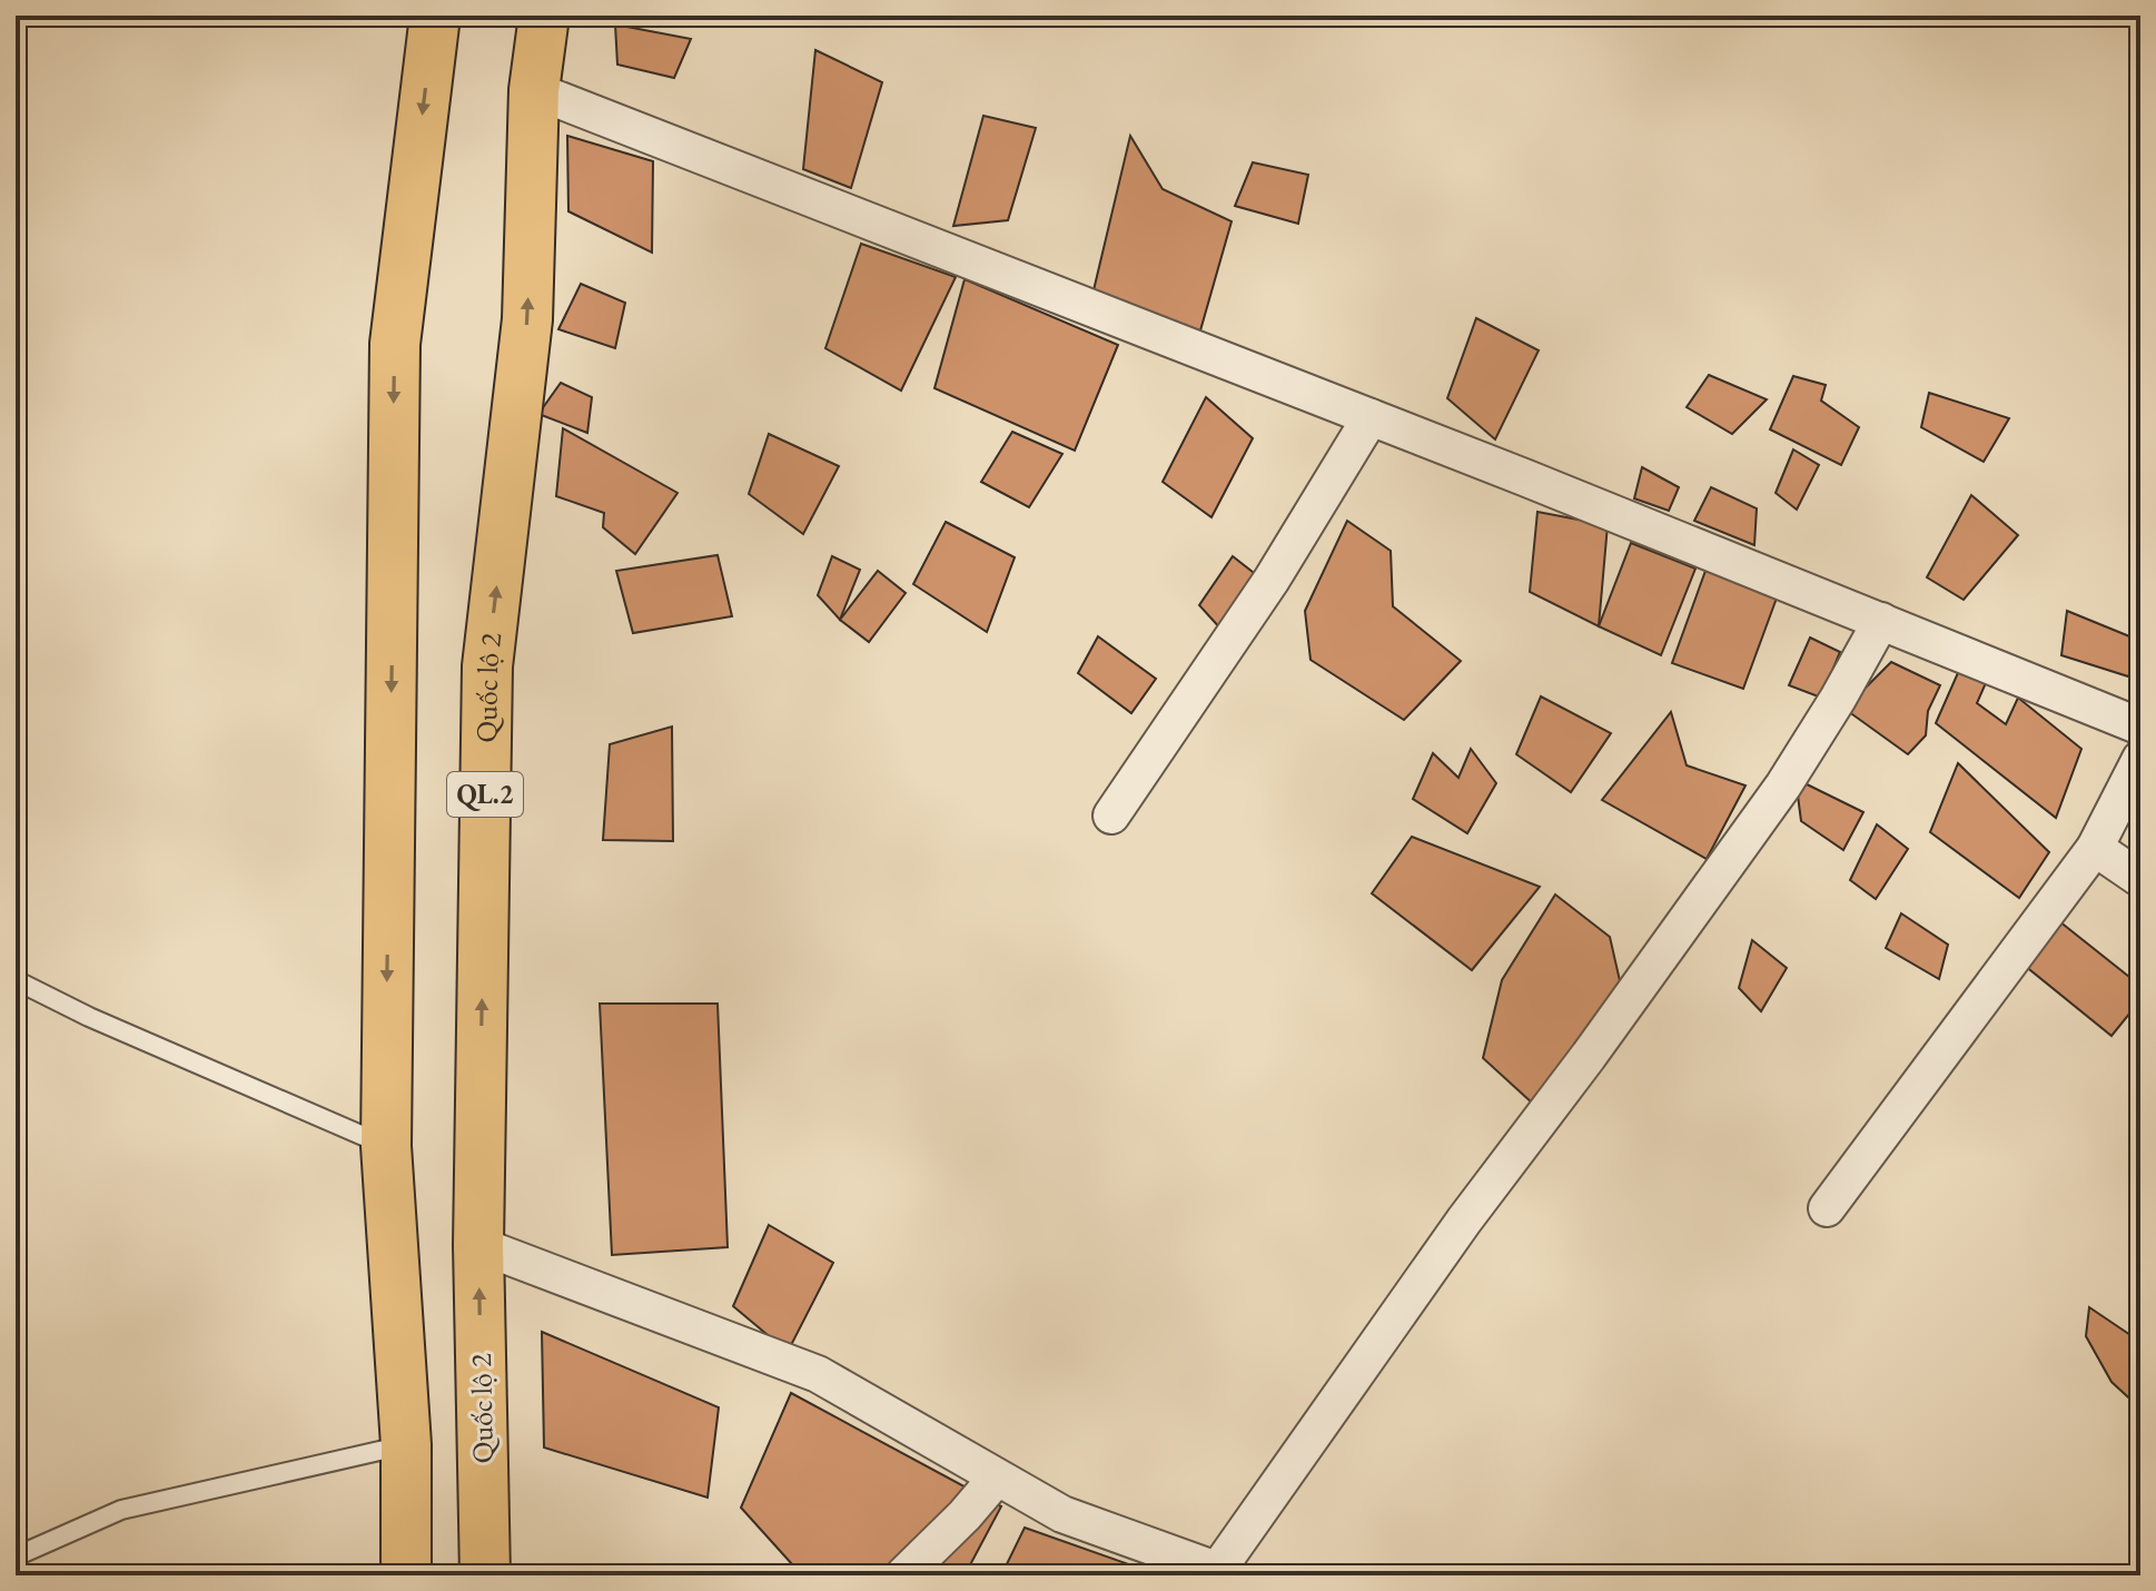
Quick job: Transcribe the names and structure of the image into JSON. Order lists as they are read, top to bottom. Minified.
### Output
{"streets":{"highway":["Quốc lộ 2","QL.2"]}}
